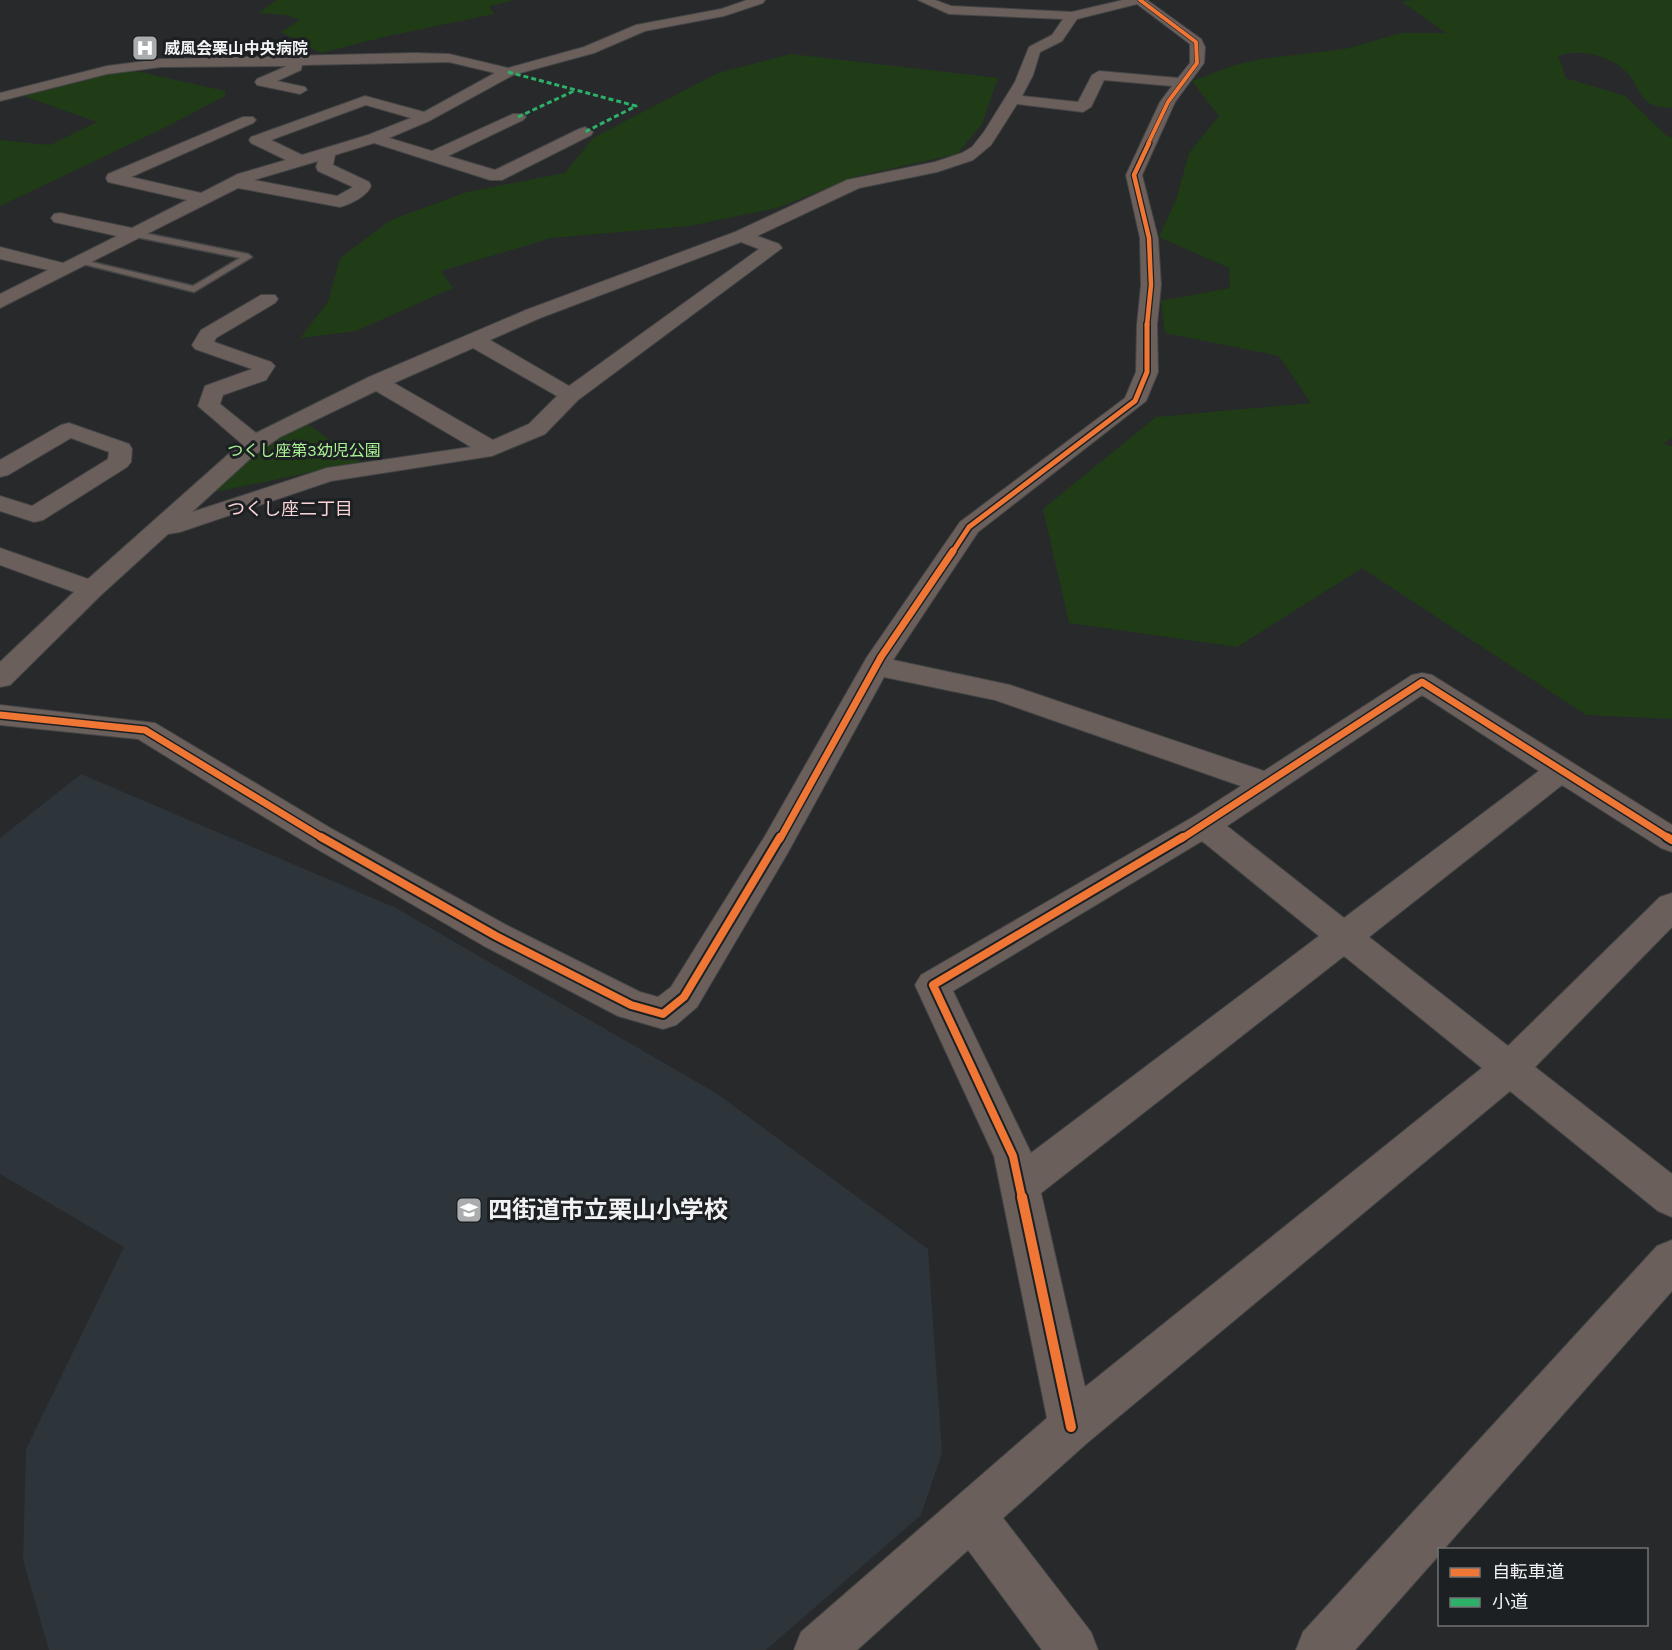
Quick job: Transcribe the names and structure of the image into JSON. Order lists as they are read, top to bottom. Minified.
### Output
{"districts":["つくし座二丁目"],"parks":["つくし座第3幼児公園"],"places":{"hospital":["威風会栗山中央病院"],"school or university":["四街道市立栗山小学校"]},"legend":["自転車道","小道"]}
